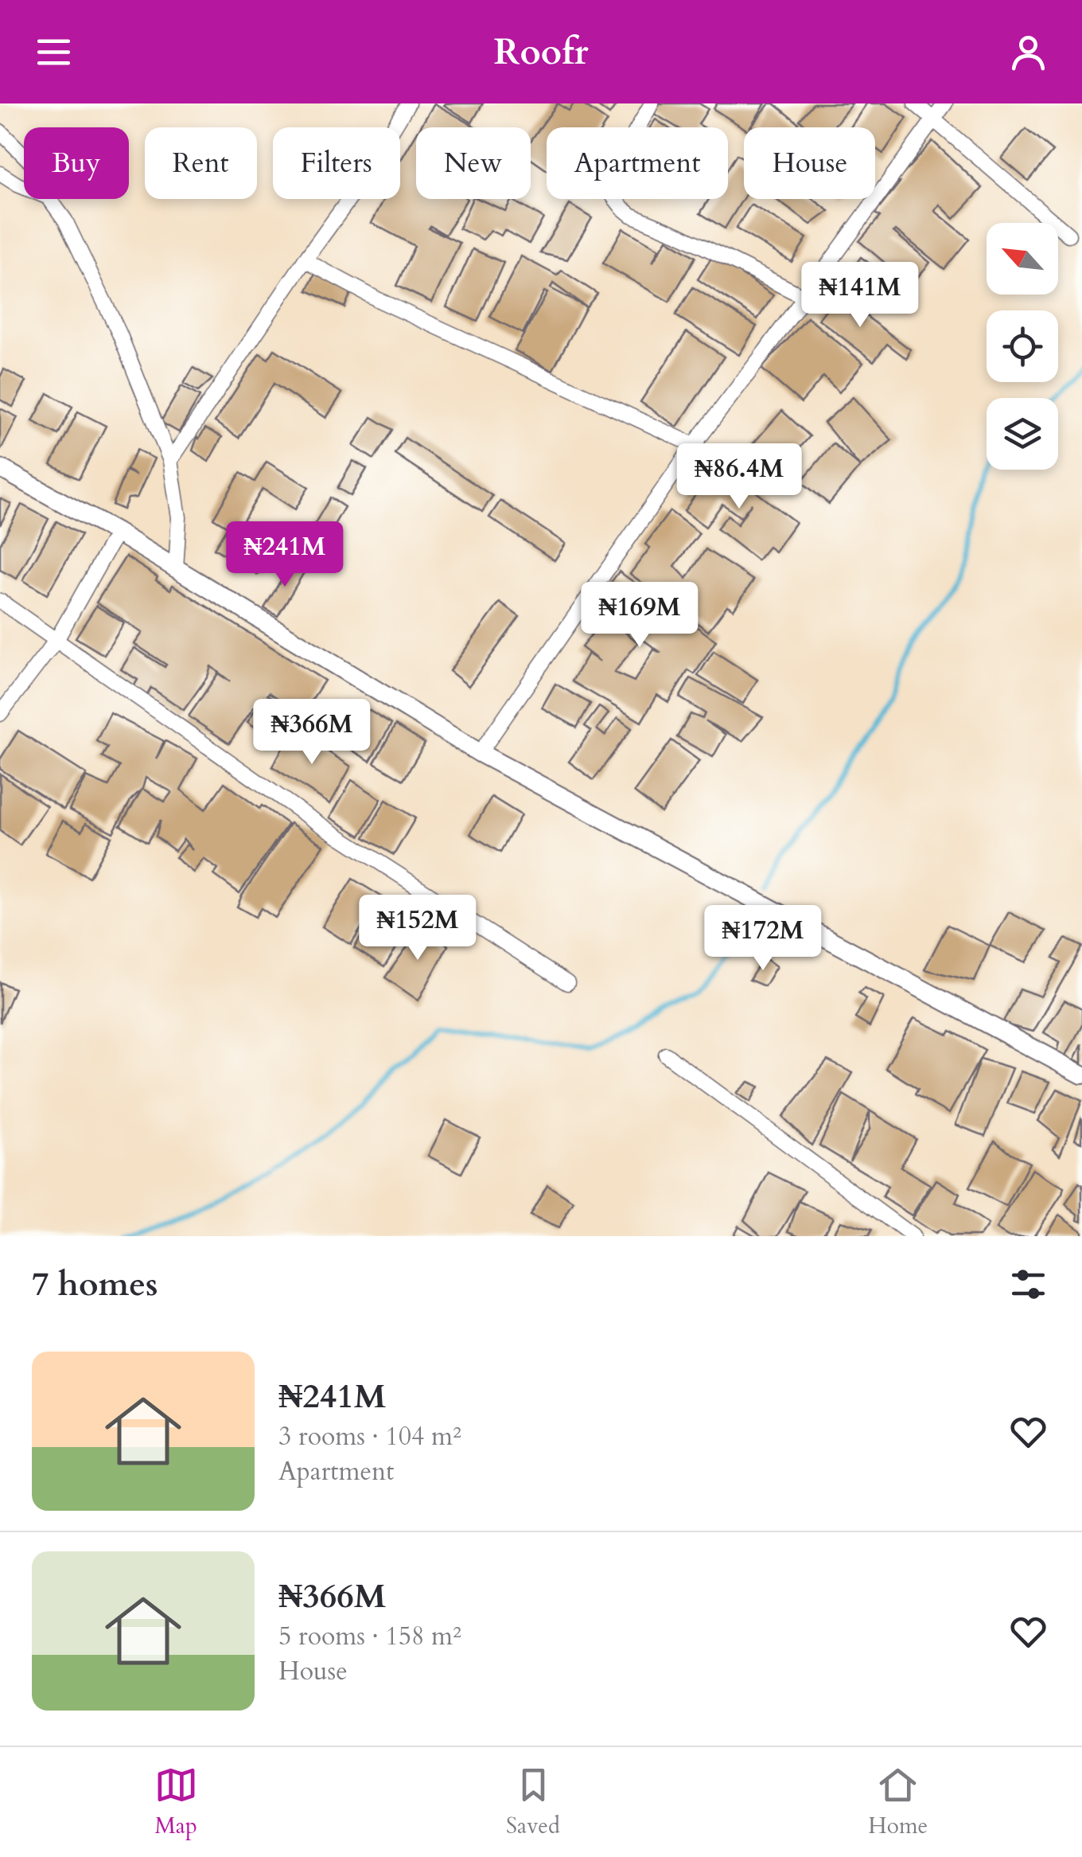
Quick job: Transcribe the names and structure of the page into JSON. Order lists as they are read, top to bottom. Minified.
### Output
{"north":"top left","page":{"header":"Roofr","chip":["Buy","Rent","Filters","New","Apartment","House"],"price":["₦141M","₦86.4M","₦241M","₦169M","₦366M","₦152M","₦172M"],"heading":"7 homes","list":[{"name":"₦241M","note":"3 rooms · 104 m² · Apartment"},{"name":"₦366M","note":"5 rooms · 158 m² · House"}],"tabs":["Map","Saved","Home"]}}
